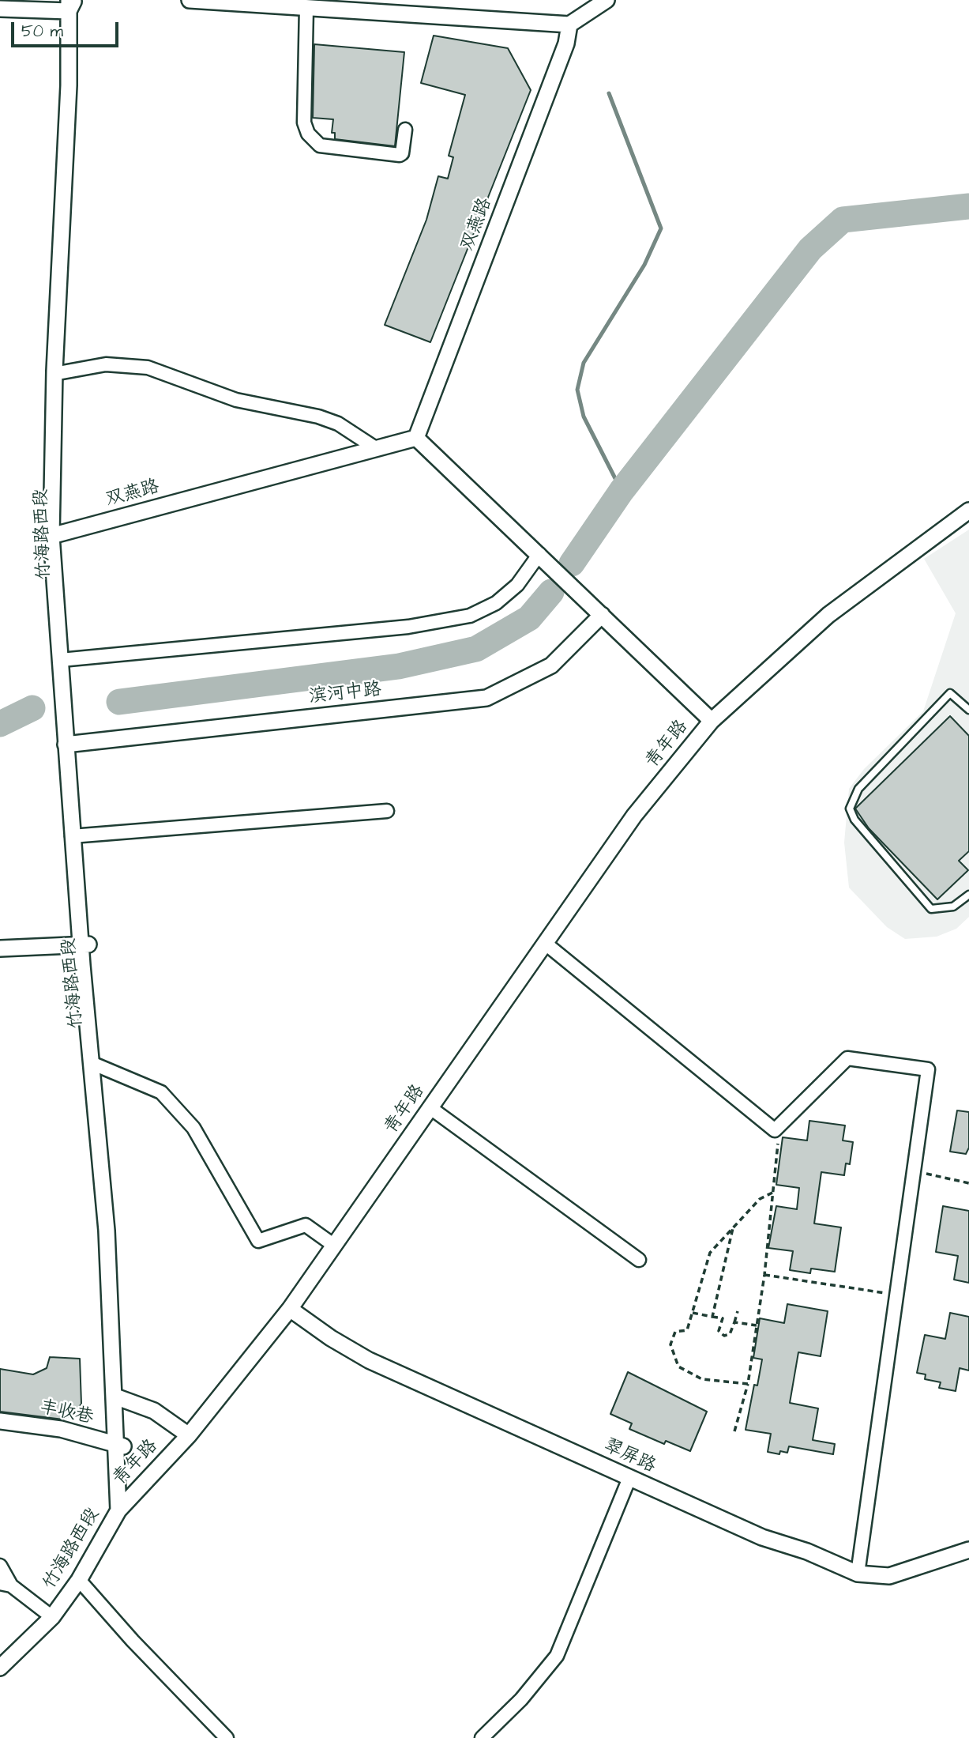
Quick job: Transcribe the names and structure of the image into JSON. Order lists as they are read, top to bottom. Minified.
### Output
{"streets":{"street":["双燕路","竹海路西段","滨河中路","青年路","丰收巷","翠屏路"]},"crossings":[["双燕路","竹海路西段"],["竹海路西段","滨河中路"],["竹海路西段","青年路"],["竹海路西段","丰收巷"],["滨河中路","青年路"],["青年路","翠屏路"]],"scale_bar":"50 m"}
